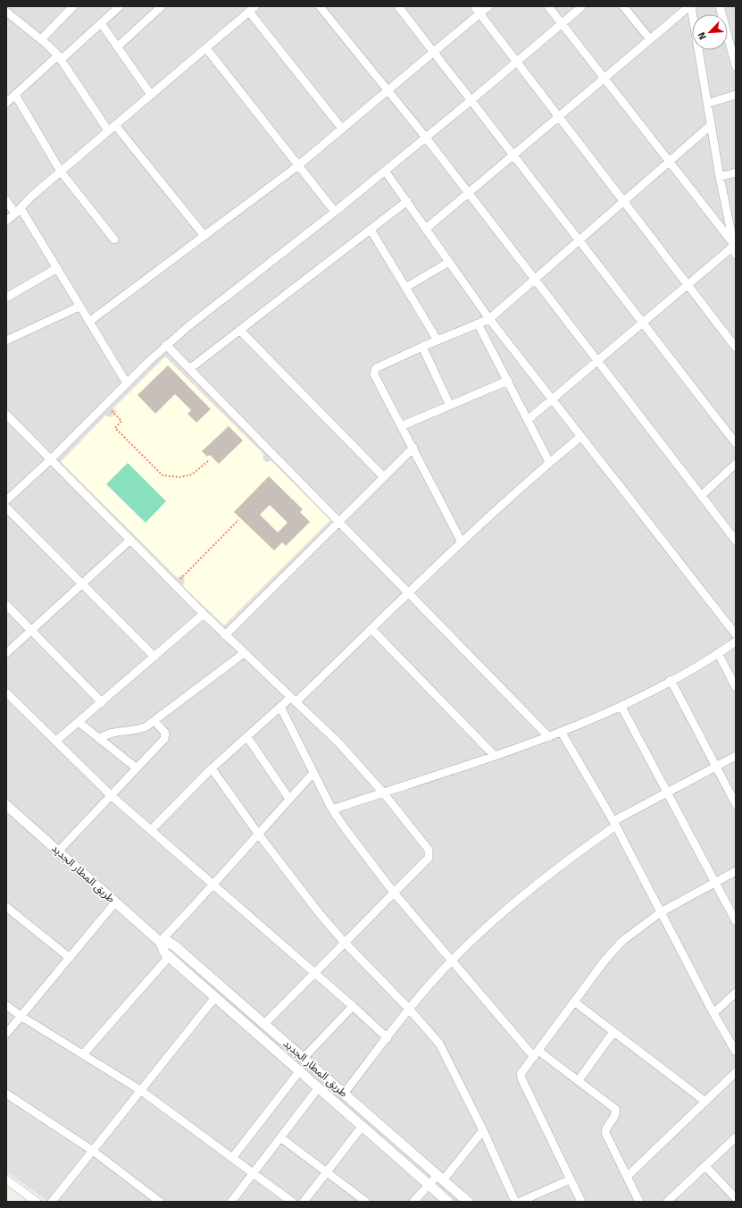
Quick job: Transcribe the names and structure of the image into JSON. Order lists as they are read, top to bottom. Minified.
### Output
{"streets":{"street":["طريق المطار الجديد"]},"north":"bottom left"}
